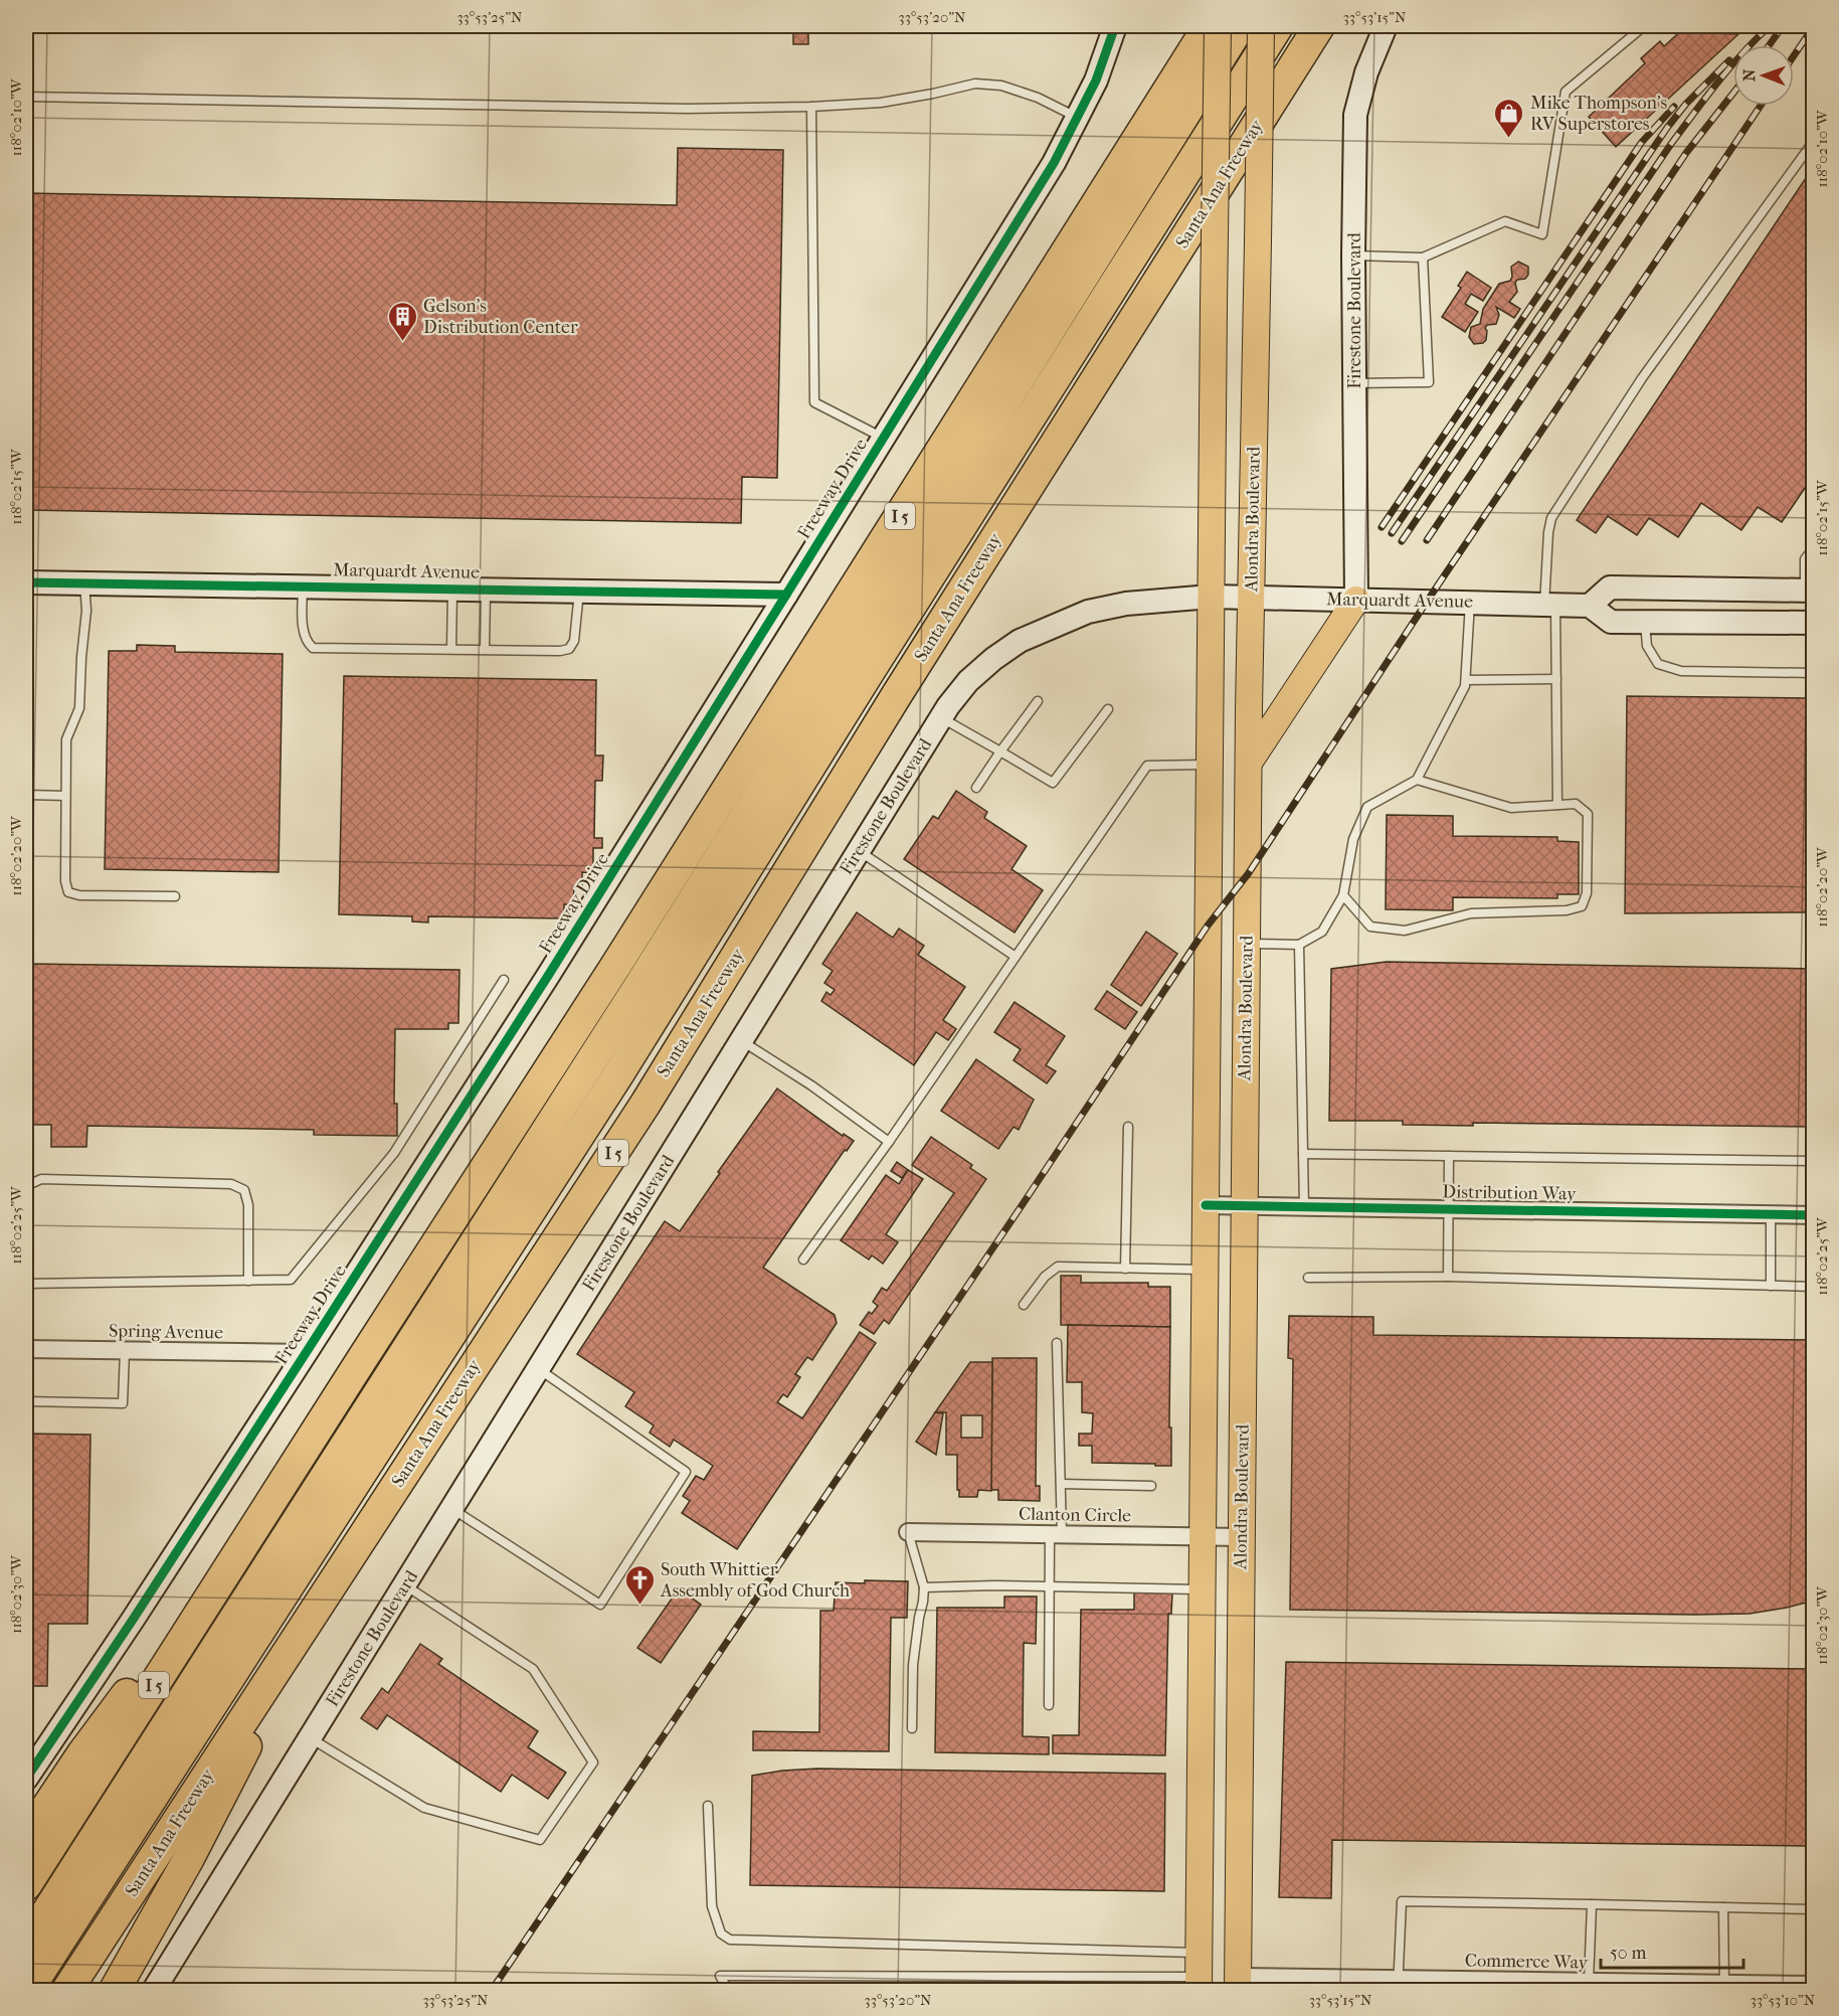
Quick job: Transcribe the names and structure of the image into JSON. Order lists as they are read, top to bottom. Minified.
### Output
{"streets":{"highway":["Santa Ana Freeway","I 5"],"main road":["Alondra Boulevard"],"street":["Firestone Boulevard","Freeway Drive","Marquardt Avenue","Distribution Way","Spring Avenue","Clanton Circle","Commerce Way"]},"crossings":[["Firestone Boulevard","Marquardt Avenue"],["Freeway Drive","Marquardt Avenue"],["Freeway Drive","Spring Avenue"],["Alondra Boulevard","Marquardt Avenue"],["Alondra Boulevard","Distribution Way"],["Alondra Boulevard","Clanton Circle"],["Alondra Boulevard","Commerce Way"]],"places":{"shop":["Mike Thompson's RV Superstores"],"building":["Gelson's Distribution Center"],"church":["South Whittier Assembly of God Church"]},"scale_bar":"50 m","north":"left","coordinates":["33°53'25\"N","33°53'20\"N","33°53'15\"N","118°02'10\"W","118°02'15\"W","118°02'20\"W","118°02'25\"W","118°02'30\"W","33°53'10\"N"]}
